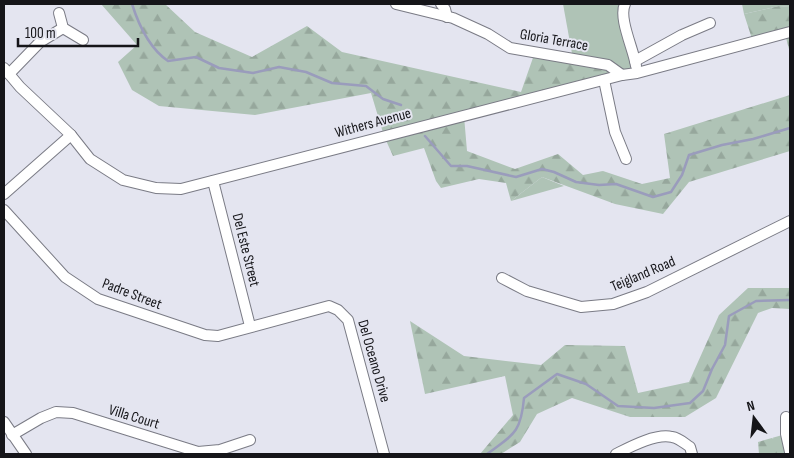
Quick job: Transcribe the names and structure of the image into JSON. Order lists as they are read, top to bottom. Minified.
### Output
{"streets":{"street":["Gloria Terrace","Withers Avenue","Del Este Street","Teigland Road","Padre Street","Del Oceano Drive","Villa Court"]},"crossings":[["Gloria Terrace","Withers Avenue"],["Withers Avenue","Del Este Street"],["Del Este Street","Padre Street"],["Del Este Street","Del Oceano Drive"],["Padre Street","Del Oceano Drive"]],"scale_bar":"100 m","north":"top"}
